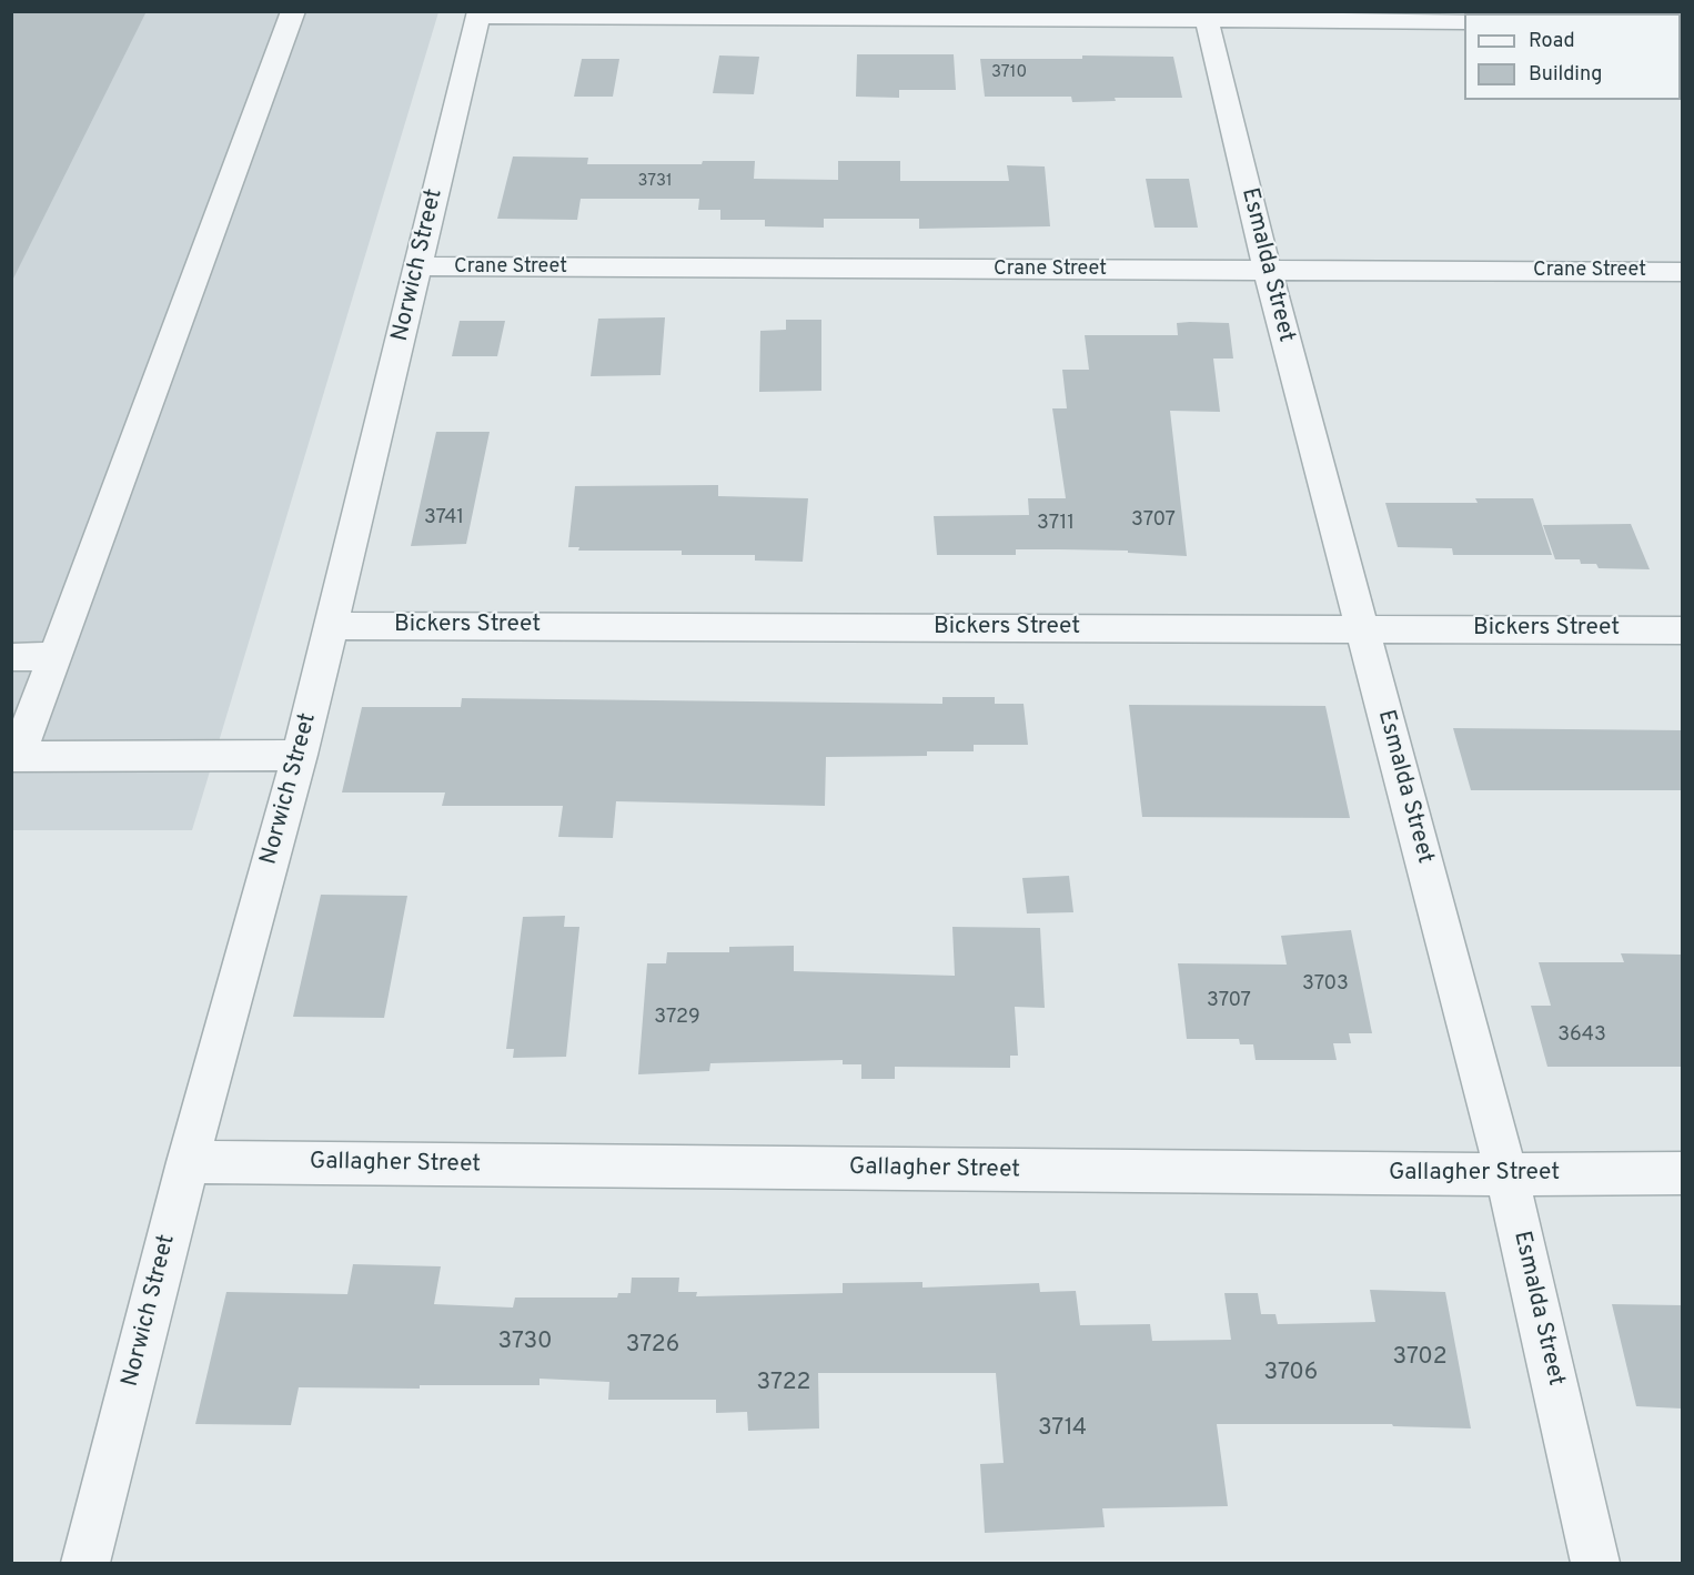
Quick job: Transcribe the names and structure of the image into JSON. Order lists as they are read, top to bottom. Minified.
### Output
{"streets":{"street":["Norwich Street","Esmalda Street","Crane Street","Bickers Street","Gallagher Street"]},"crossings":[["Norwich Street","Crane Street"],["Norwich Street","Bickers Street"],["Norwich Street","Gallagher Street"],["Esmalda Street","Crane Street"],["Esmalda Street","Bickers Street"],["Esmalda Street","Gallagher Street"]],"house_numbers":["3710","3731","3741","3707","3711","3703","3707","3729","3643","3730","3726","3702","3706","3722","3714"],"legend":["Road","Building"]}
